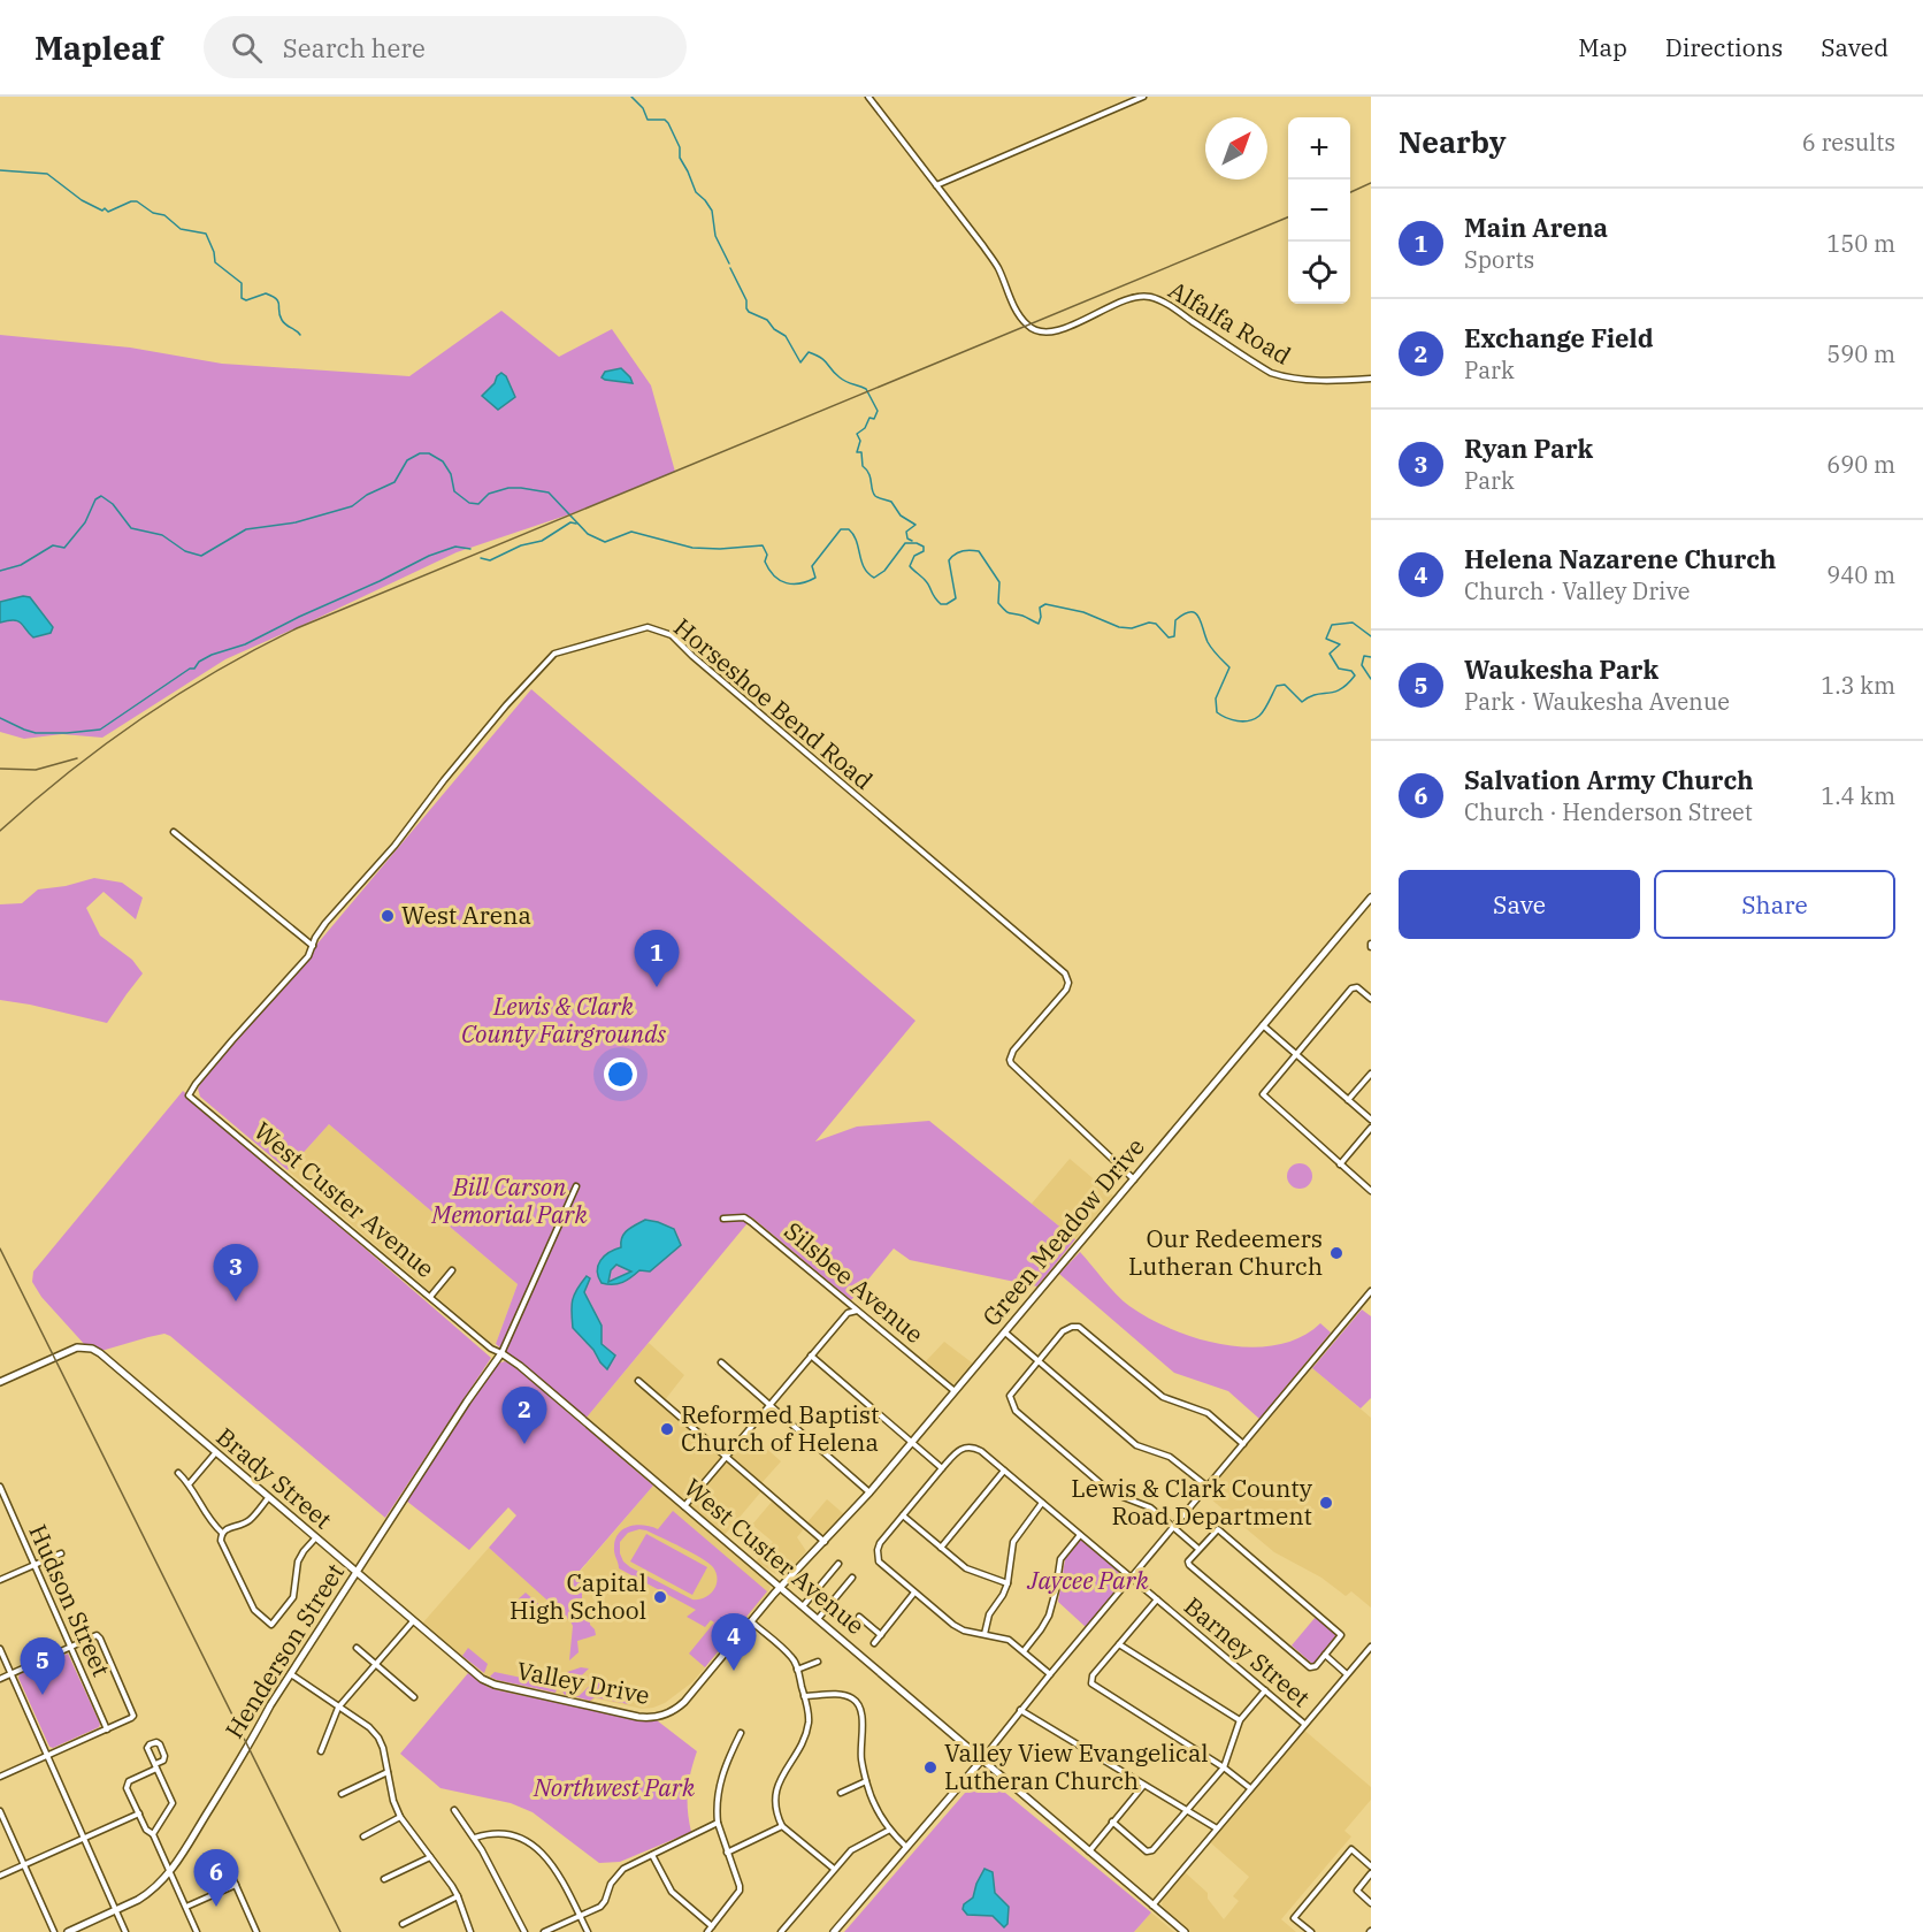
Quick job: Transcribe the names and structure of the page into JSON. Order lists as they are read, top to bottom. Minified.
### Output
{"streets":{"main road":["West Custer Avenue","Green Meadow Drive","Brady Street","Henderson Street","Valley Drive"],"street":["Alfalfa Road","Horseshoe Bend Road","Silsbee Avenue","Hudson Street","Barney Street"]},"crossings":[["Horseshoe Bend Road","West Custer Avenue"],["Horseshoe Bend Road","Green Meadow Drive"],["West Custer Avenue","Green Meadow Drive"],["West Custer Avenue","Henderson Street"],["West Custer Avenue","Valley Drive"],["Green Meadow Drive","Silsbee Avenue"],["Green Meadow Drive","Valley Drive"],["Brady Street","Henderson Street"],["Brady Street","Valley Drive"]],"parks":["Lewis & Clark County Fairgrounds","Bill Carson Memorial Park","Jaycee Park","Northwest Park"],"places":["West Arena","Our Redeemers Lutheran Church","Reformed Baptist Church of Helena","Lewis & Clark County Road Department","Capital High School","Valley View Evangelical Lutheran Church"],"north":"top right","page":{"header":"Mapleaf","search":"Search here","nav":["Map","Directions","Saved"],"heading":["Nearby","6 results"],"map_buttons":["+","−"],"list":[{"mark":"1","name":"Main Arena","note":"Sports","value":"150 m"},{"mark":"2","name":"Exchange Field","note":"Park","value":"590 m"},{"mark":"3","name":"Ryan Park","note":"Park","value":"690 m"},{"mark":"4","name":"Helena Nazarene Church","note":"Church · Valley Drive","value":"940 m"},{"mark":"5","name":"Waukesha Park","note":"Park · Waukesha Avenue","value":"1.3 km"},{"mark":"6","name":"Salvation Army Church","note":"Church · Henderson Street","value":"1.4 km"}],"buttons":["Save","Share"],"pins":["1","3","2","4","5","6"]}}
